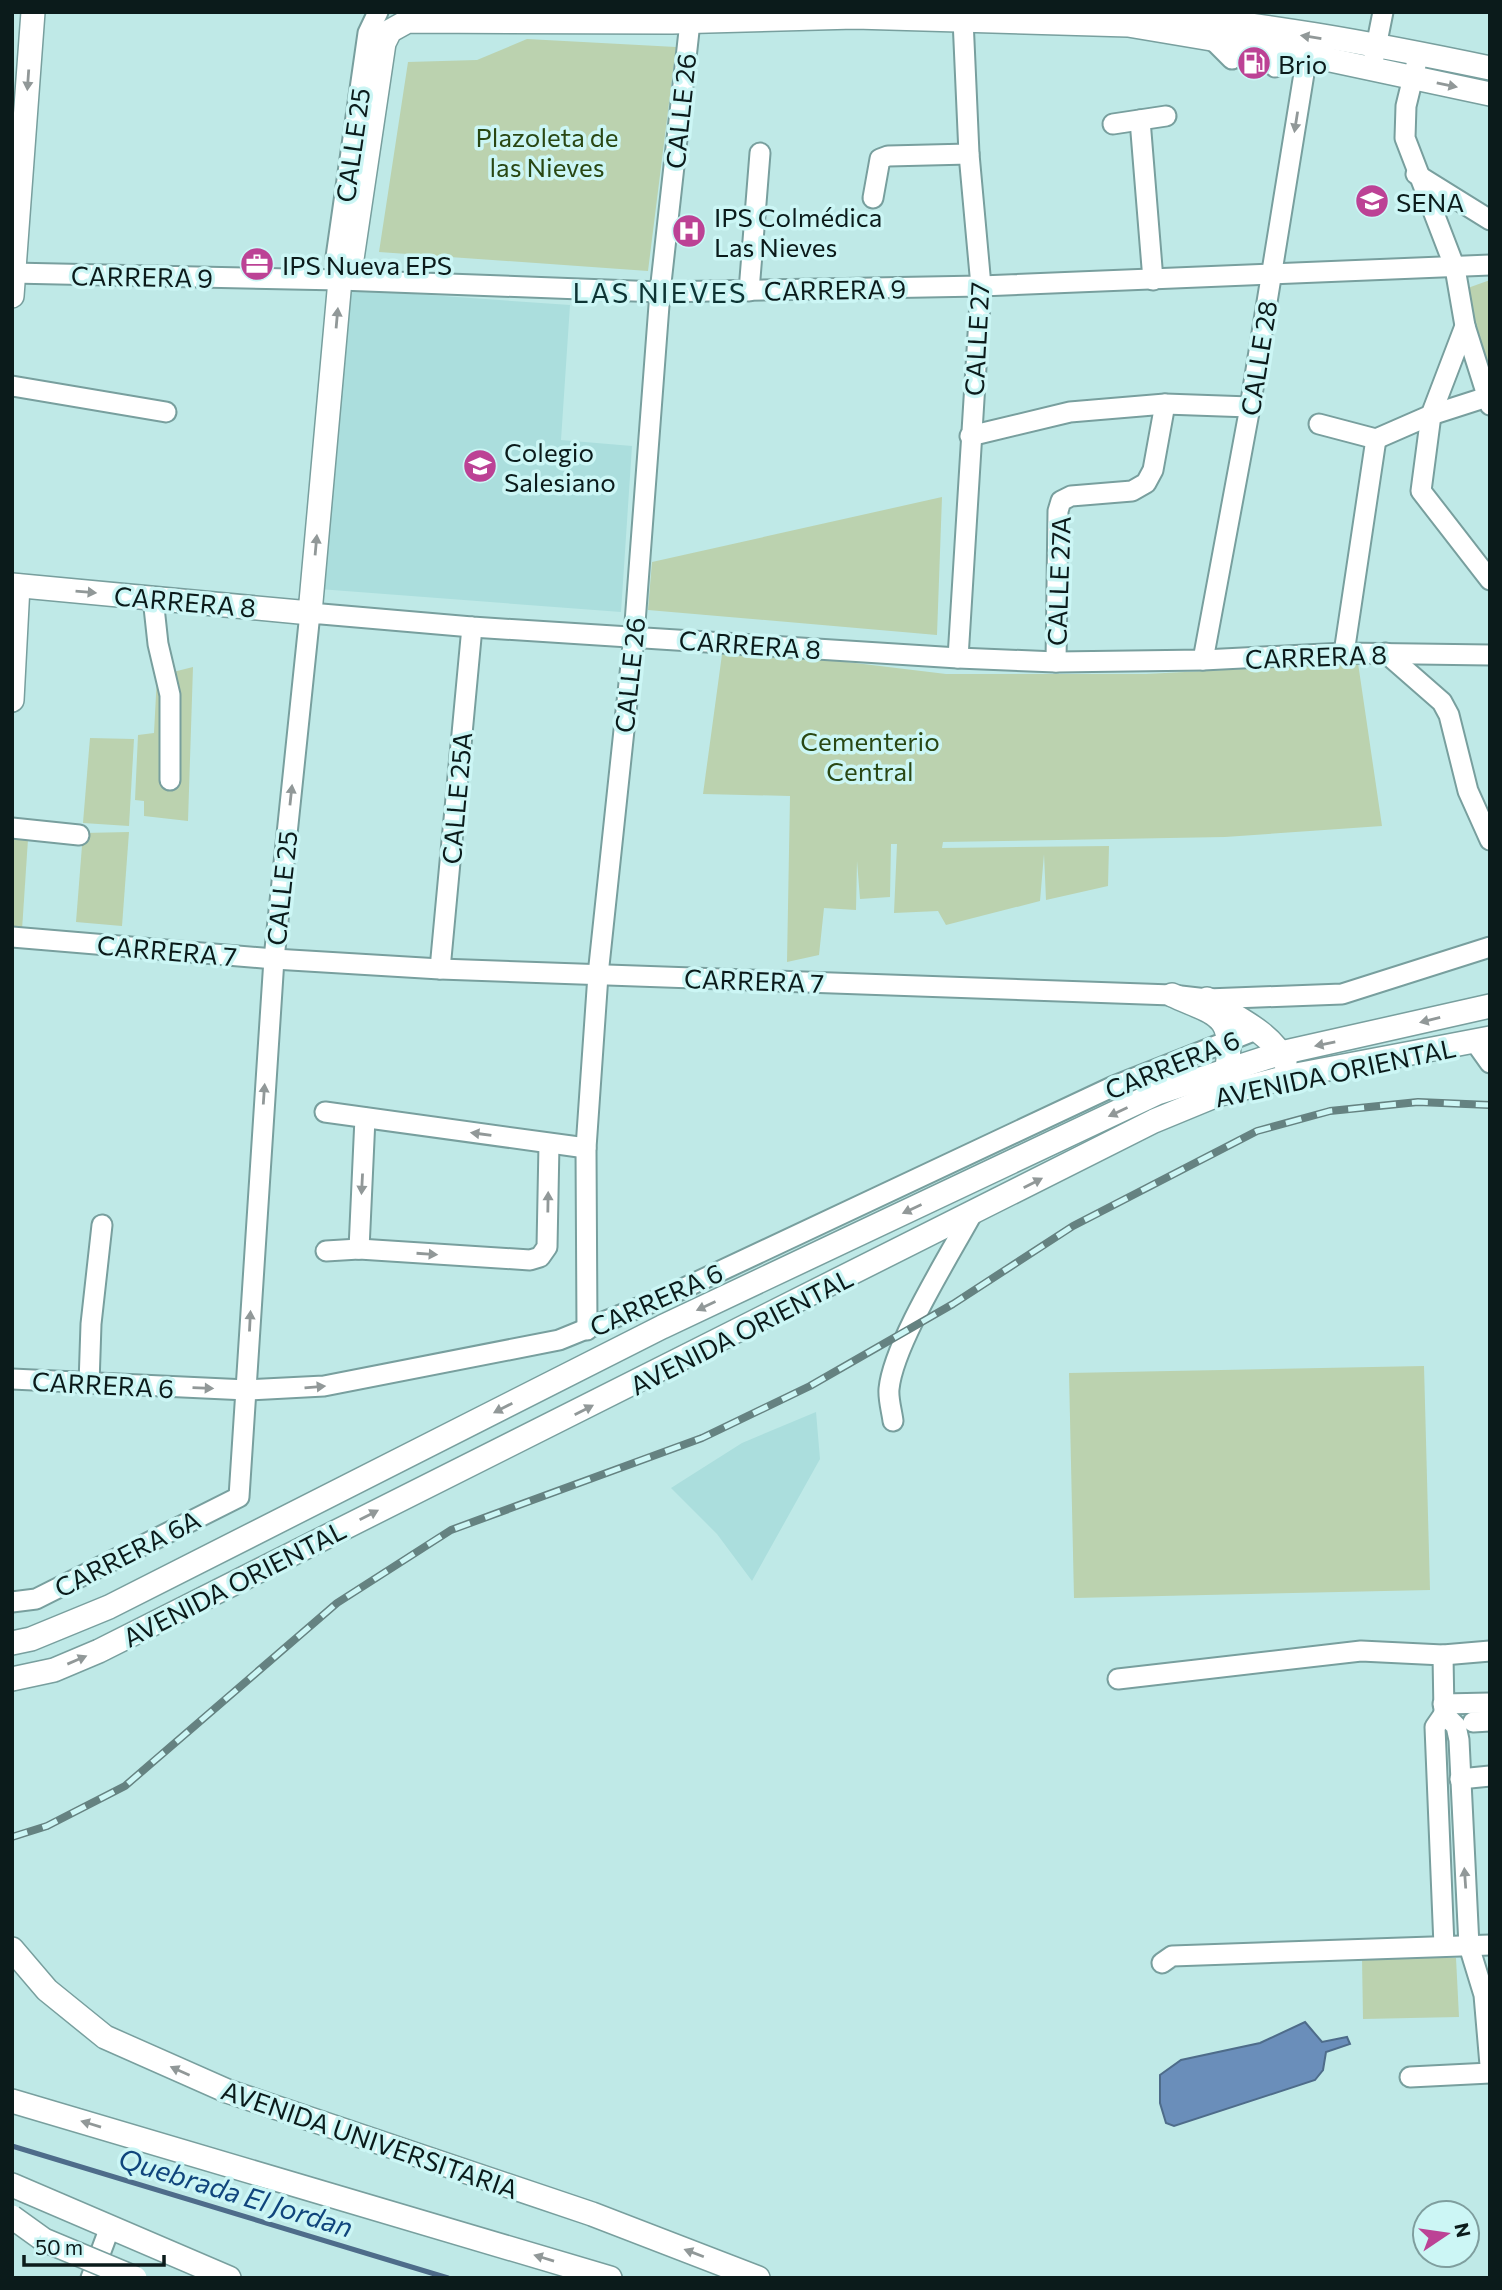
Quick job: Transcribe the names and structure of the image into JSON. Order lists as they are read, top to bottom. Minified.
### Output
{"streets":{"main road":["CALLE 25","CARRERA 8","AVENIDA ORIENTAL","AVENIDA UNIVERSITARIA"],"street":["CALLE 26","CARRERA 9","CALLE 27","CALLE 28","CALLE 27A","CALLE 25A","CARRERA 7","CARRERA 6","CARRERA 6A"]},"crossings":[["CALLE 26","CARRERA 9"],["CALLE 26","CARRERA 8"],["CALLE 26","CARRERA 7"],["CALLE 26","CARRERA 6"],["CALLE 25","CARRERA 9"],["CALLE 25","CARRERA 8"],["CALLE 25","CARRERA 7"],["CALLE 25","CARRERA 6"],["CALLE 25","CARRERA 6A"],["CARRERA 9","CALLE 27"],["CARRERA 9","CALLE 28"],["CALLE 27","CARRERA 8"],["CALLE 28","CARRERA 8"],["CALLE 27A","CARRERA 8"],["CARRERA 8","CALLE 25A"],["CALLE 25A","CARRERA 7"]],"one_way":["CALLE 25","CARRERA 6"],"districts":["LAS NIEVES"],"water":["Quebrada El Jordan"],"parks":["Plazoleta de las Nieves","Cementerio Central"],"places":{"fuel station":["Brio"],"school or university":["SENA","Colegio Salesiano"],"hospital":["IPS Colmédica Las Nieves"],"office":["IPS Nueva EPS"]},"scale_bar":"50 m","north":"right"}
